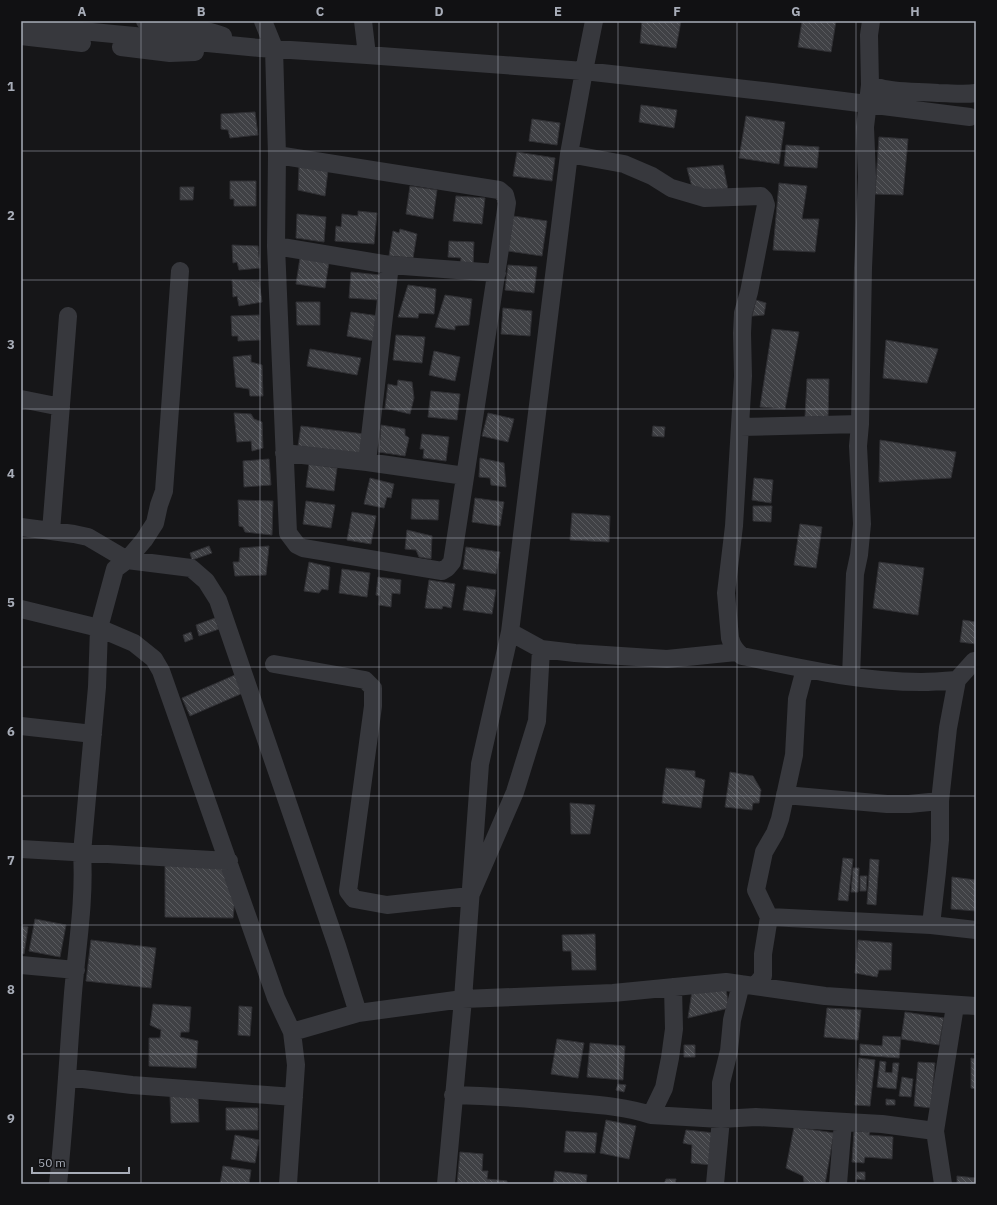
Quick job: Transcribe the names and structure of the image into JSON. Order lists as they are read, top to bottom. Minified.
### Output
{"scale_bar":"50 m","grid":{"columns":["A","B","C","D","E","F","G","H"],"rows":["1","2","3","4","5","6","7","8","9"]}}
